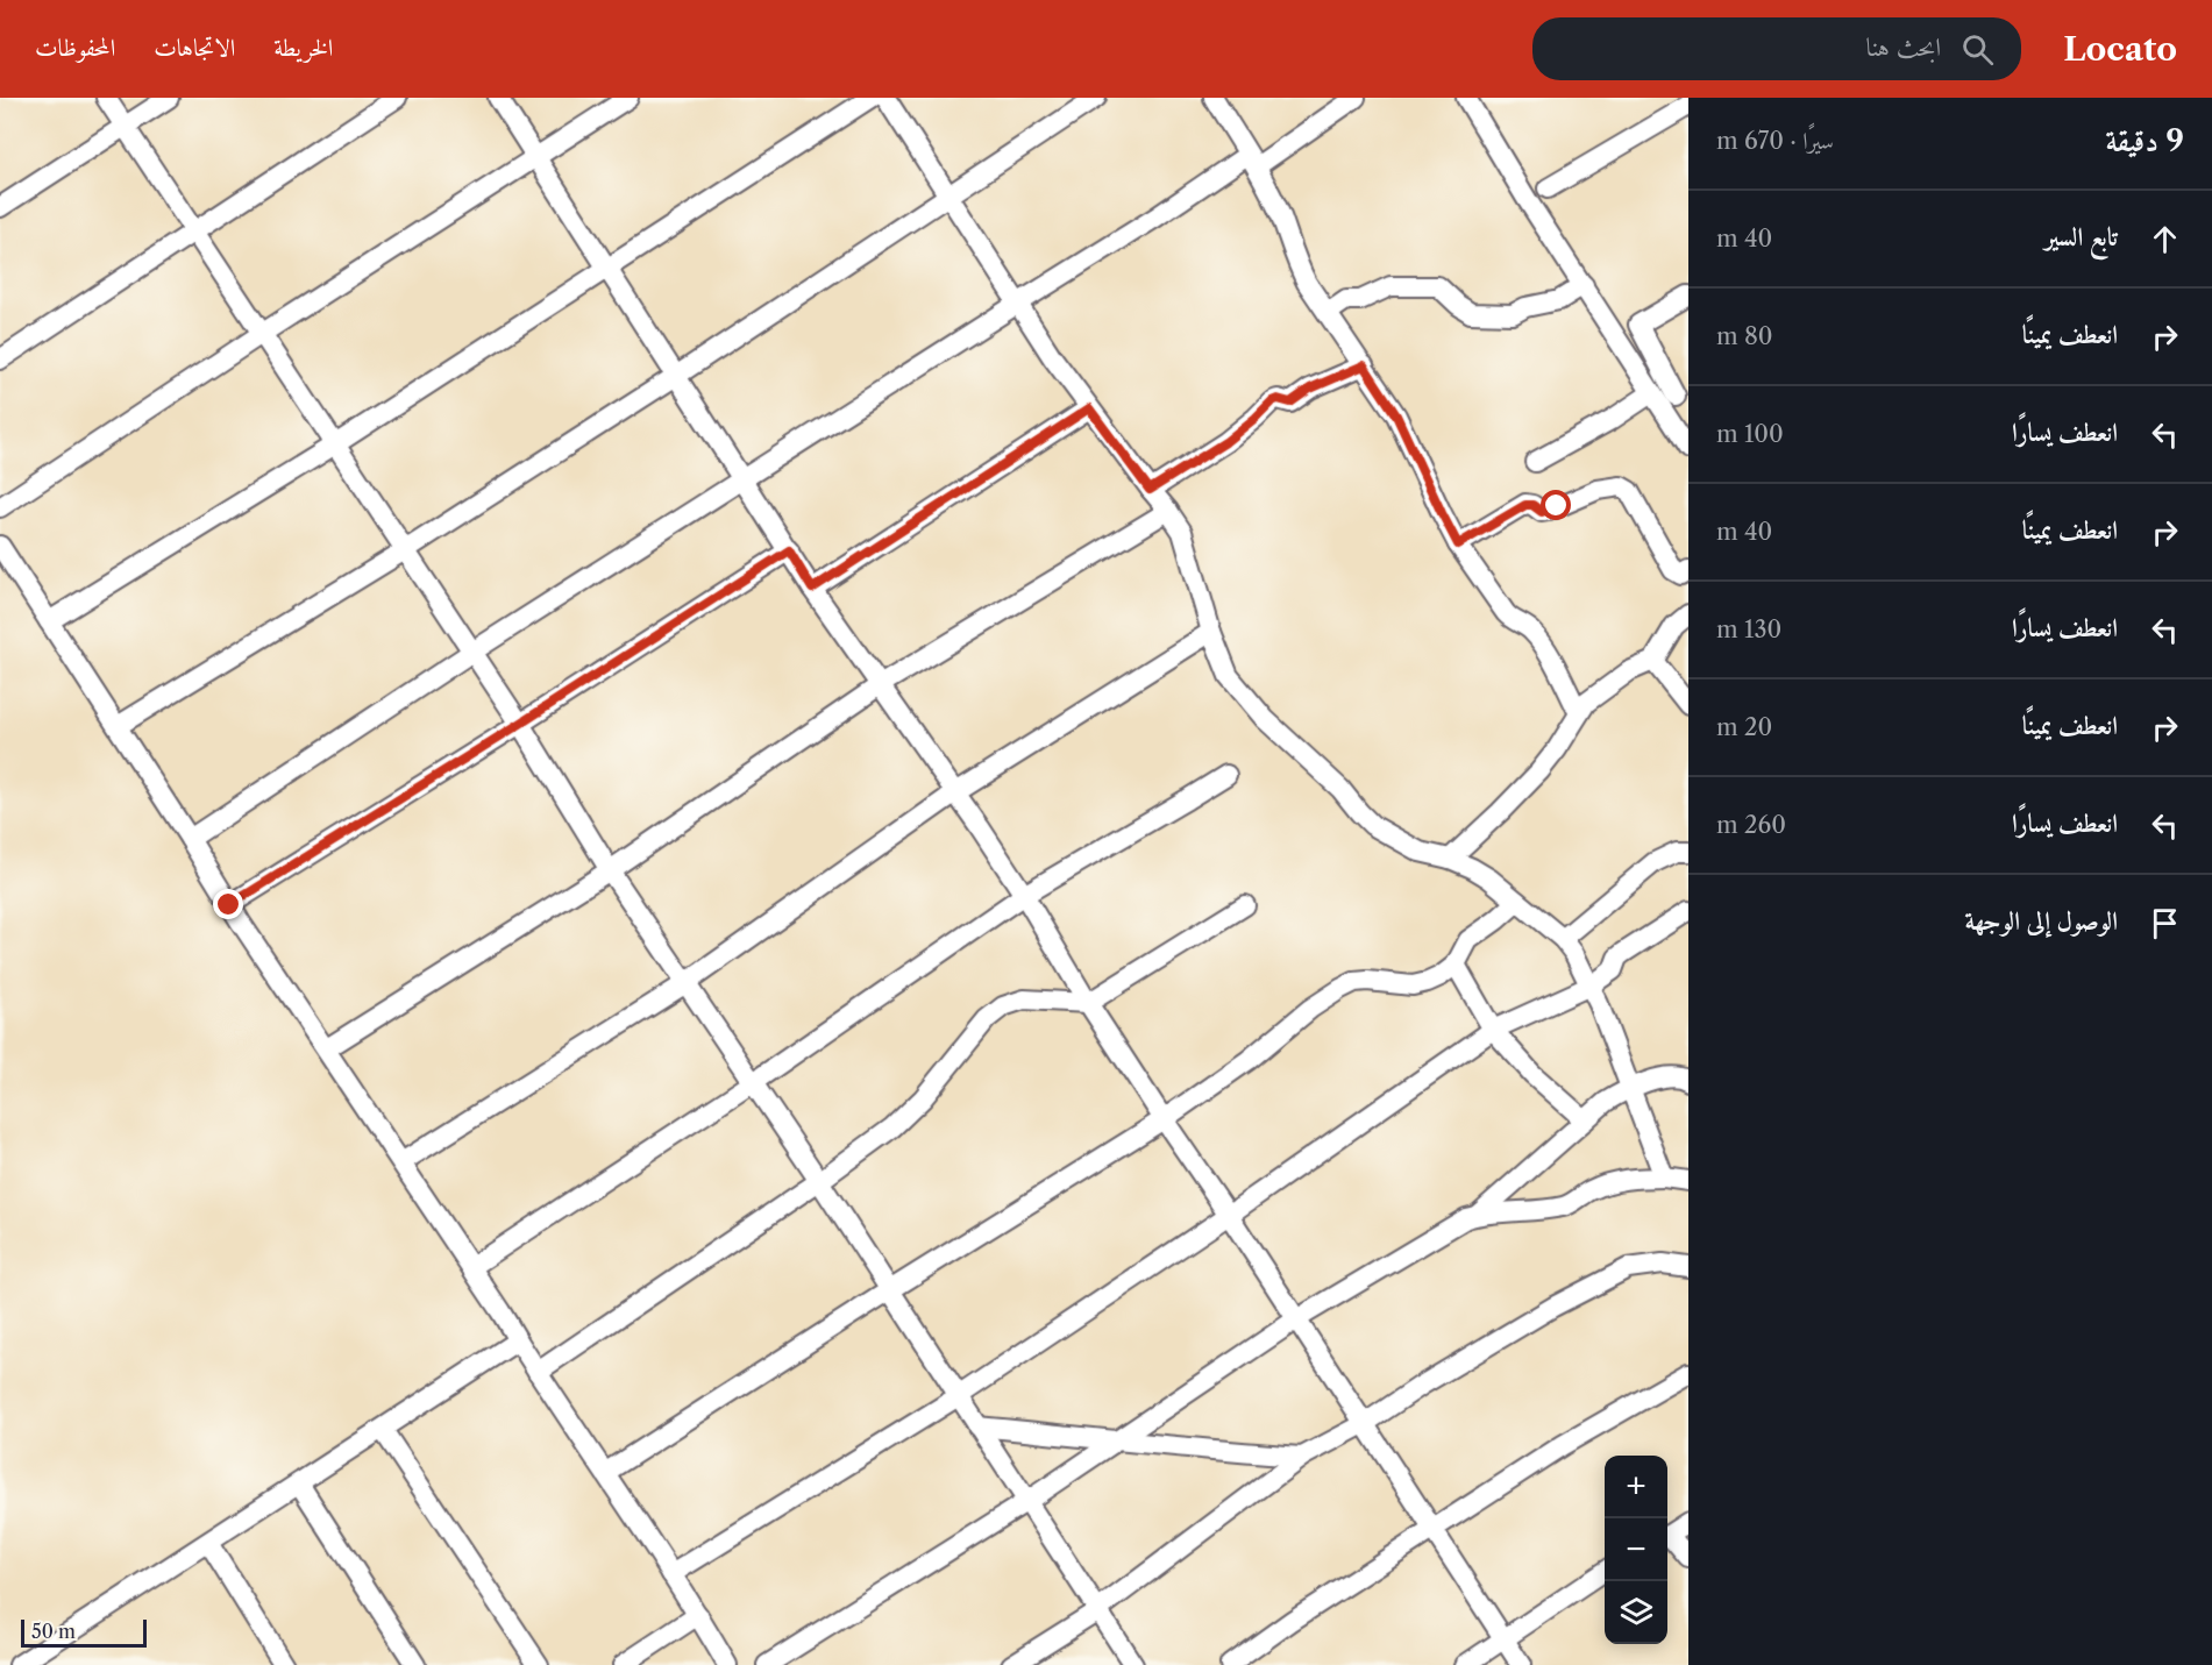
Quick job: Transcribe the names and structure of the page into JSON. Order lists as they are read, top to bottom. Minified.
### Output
{"scale_bar":"50 m","page":{"header":"Locato","search":"ابحث هنا","nav":["الخريطة","الاتجاهات","المحفوظات"],"heading":["9 دقيقة","سيرًا · 670 m"],"list":[["تابع السير","40 m"],["انعطف يمينًا","80 m"],["انعطف يسارًا","100 m"],["انعطف يمينًا","40 m"],["انعطف يسارًا","130 m"],["انعطف يمينًا","20 m"],["انعطف يسارًا","260 m"],"الوصول إلى الوجهة"],"map_buttons":["+","−"],"scale":"50 m"}}
